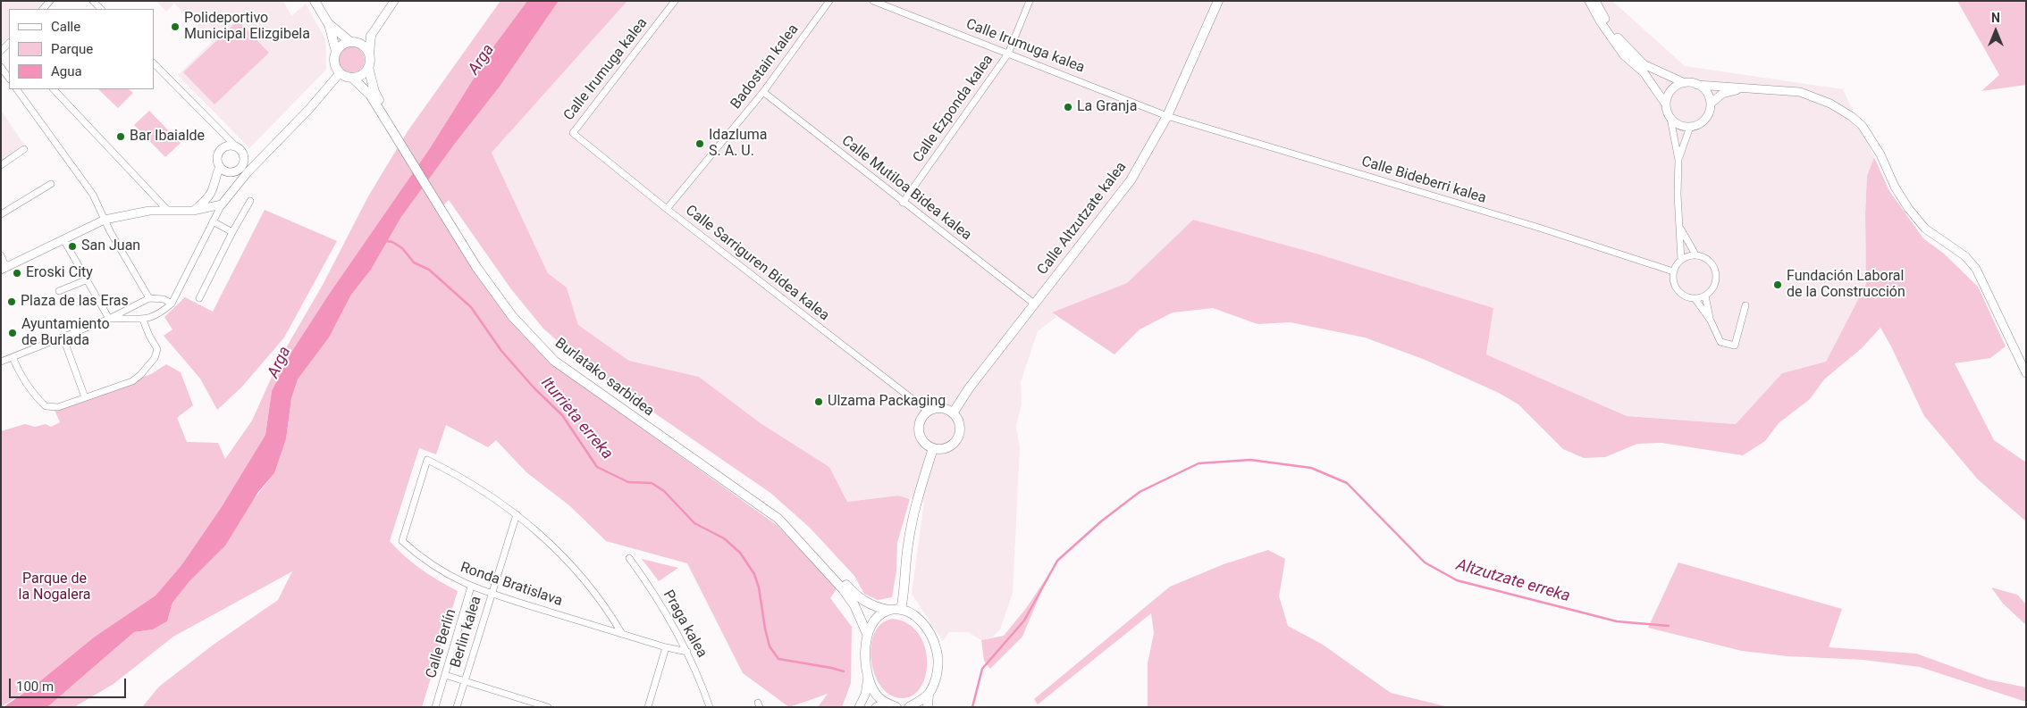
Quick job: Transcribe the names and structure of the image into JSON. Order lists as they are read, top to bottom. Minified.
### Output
{"streets":{"main road":["Calle Altzutzate kalea","Burlatako sarbidea"],"street":["Calle Irumuga kalea","Badostain kalea","Calle Ezponda kalea","Calle Bideberri kalea","Calle Mutiloa Bidea kalea","Calle Sarriguren Bidea kalea","Ronda Bratislava","Praga kalea","Berlin kalea","Calle Berlín"]},"crossings":[["Calle Irumuga kalea","Calle Ezponda kalea"],["Calle Irumuga kalea","Calle Bideberri kalea"],["Calle Irumuga kalea","Calle Altzutzate kalea"],["Calle Irumuga kalea","Calle Sarriguren Bidea kalea"],["Badostain kalea","Calle Mutiloa Bidea kalea"],["Badostain kalea","Calle Sarriguren Bidea kalea"],["Calle Ezponda kalea","Calle Mutiloa Bidea kalea"],["Calle Bideberri kalea","Calle Altzutzate kalea"],["Calle Mutiloa Bidea kalea","Calle Altzutzate kalea"],["Calle Altzutzate kalea","Calle Sarriguren Bidea kalea"],["Ronda Bratislava","Praga kalea"],["Ronda Bratislava","Berlin kalea"],["Ronda Bratislava","Calle Berlín"]],"water":["Arga","Iturrieta erreka","Altzutzate erreka"],"parks":["Parque de la Nogalera"],"places":["Polideportivo Municipal Elizgibela","La Granja","Bar Ibaialde","Idazluma S. A. U.","San Juan","Eroski City","Fundación Laboral de la Construcción","Plaza de las Eras","Ayuntamiento de Burlada","Ulzama Packaging"],"legend":["Calle","Parque","Agua"],"scale_bar":"100 m","north":"top"}
